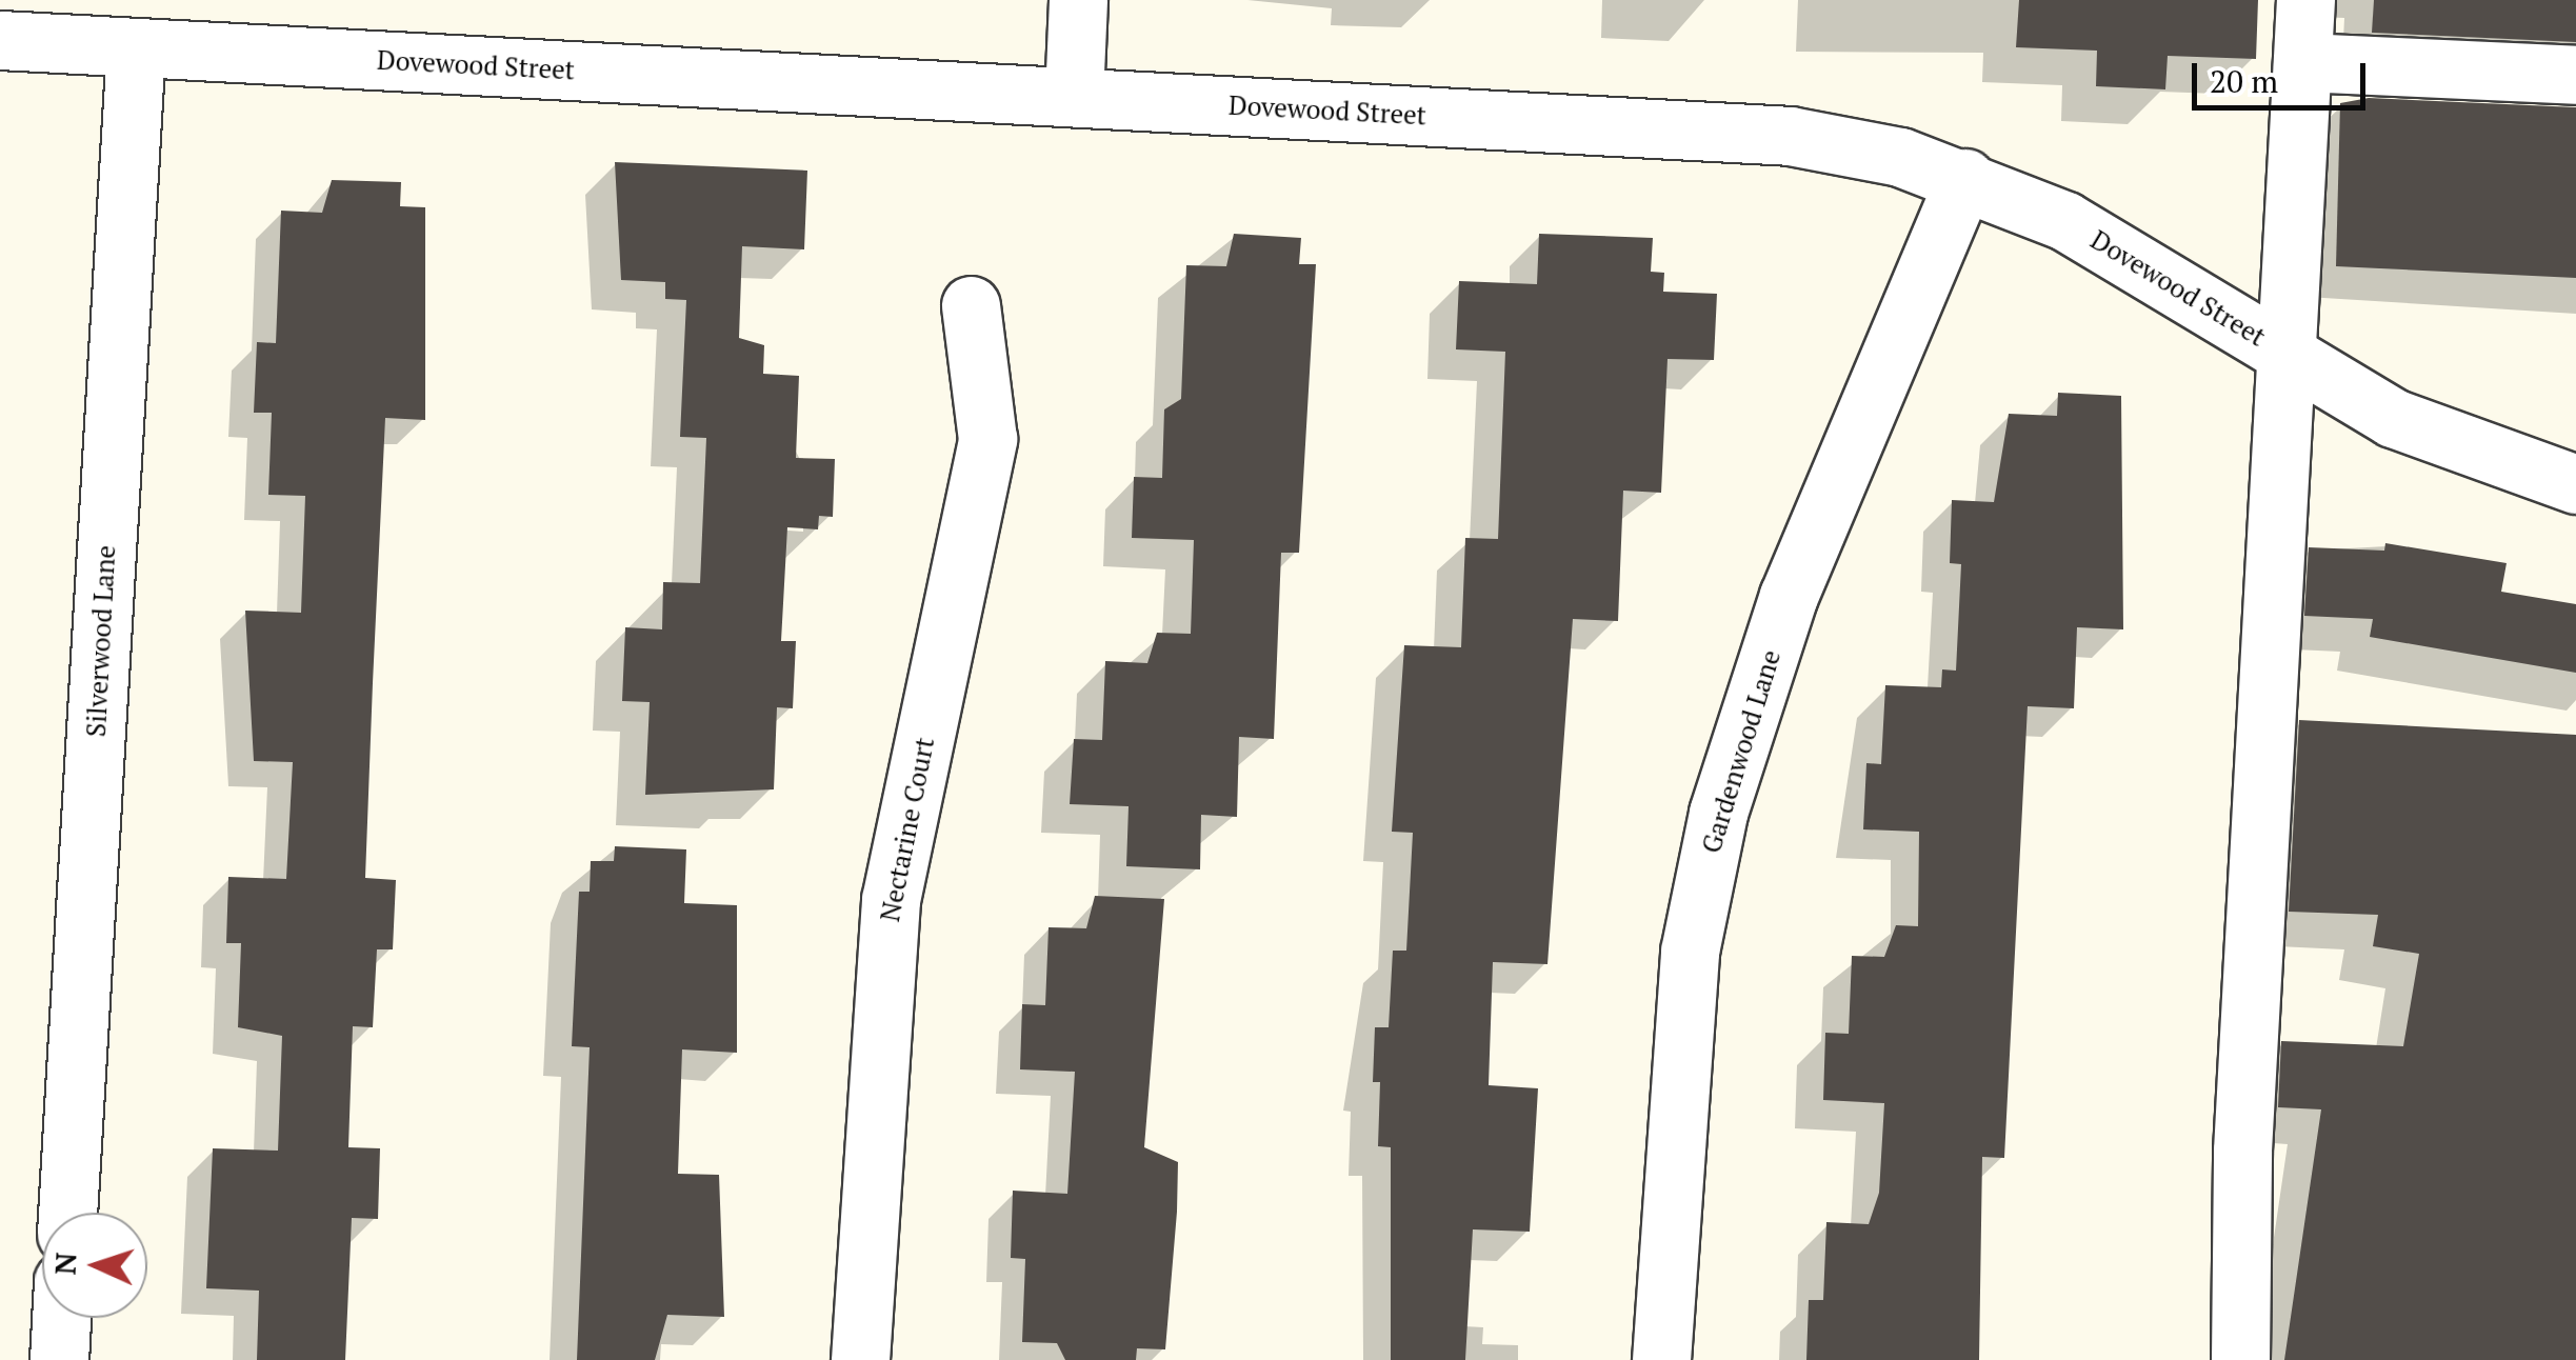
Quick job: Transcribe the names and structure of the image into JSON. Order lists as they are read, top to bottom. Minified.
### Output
{"streets":{"street":["Dovewood Street","Silverwood Lane","Gardenwood Lane","Nectarine Court"]},"crossings":[["Dovewood Street","Silverwood Lane"],["Dovewood Street","Gardenwood Lane"]],"scale_bar":"20 m","north":"left"}
